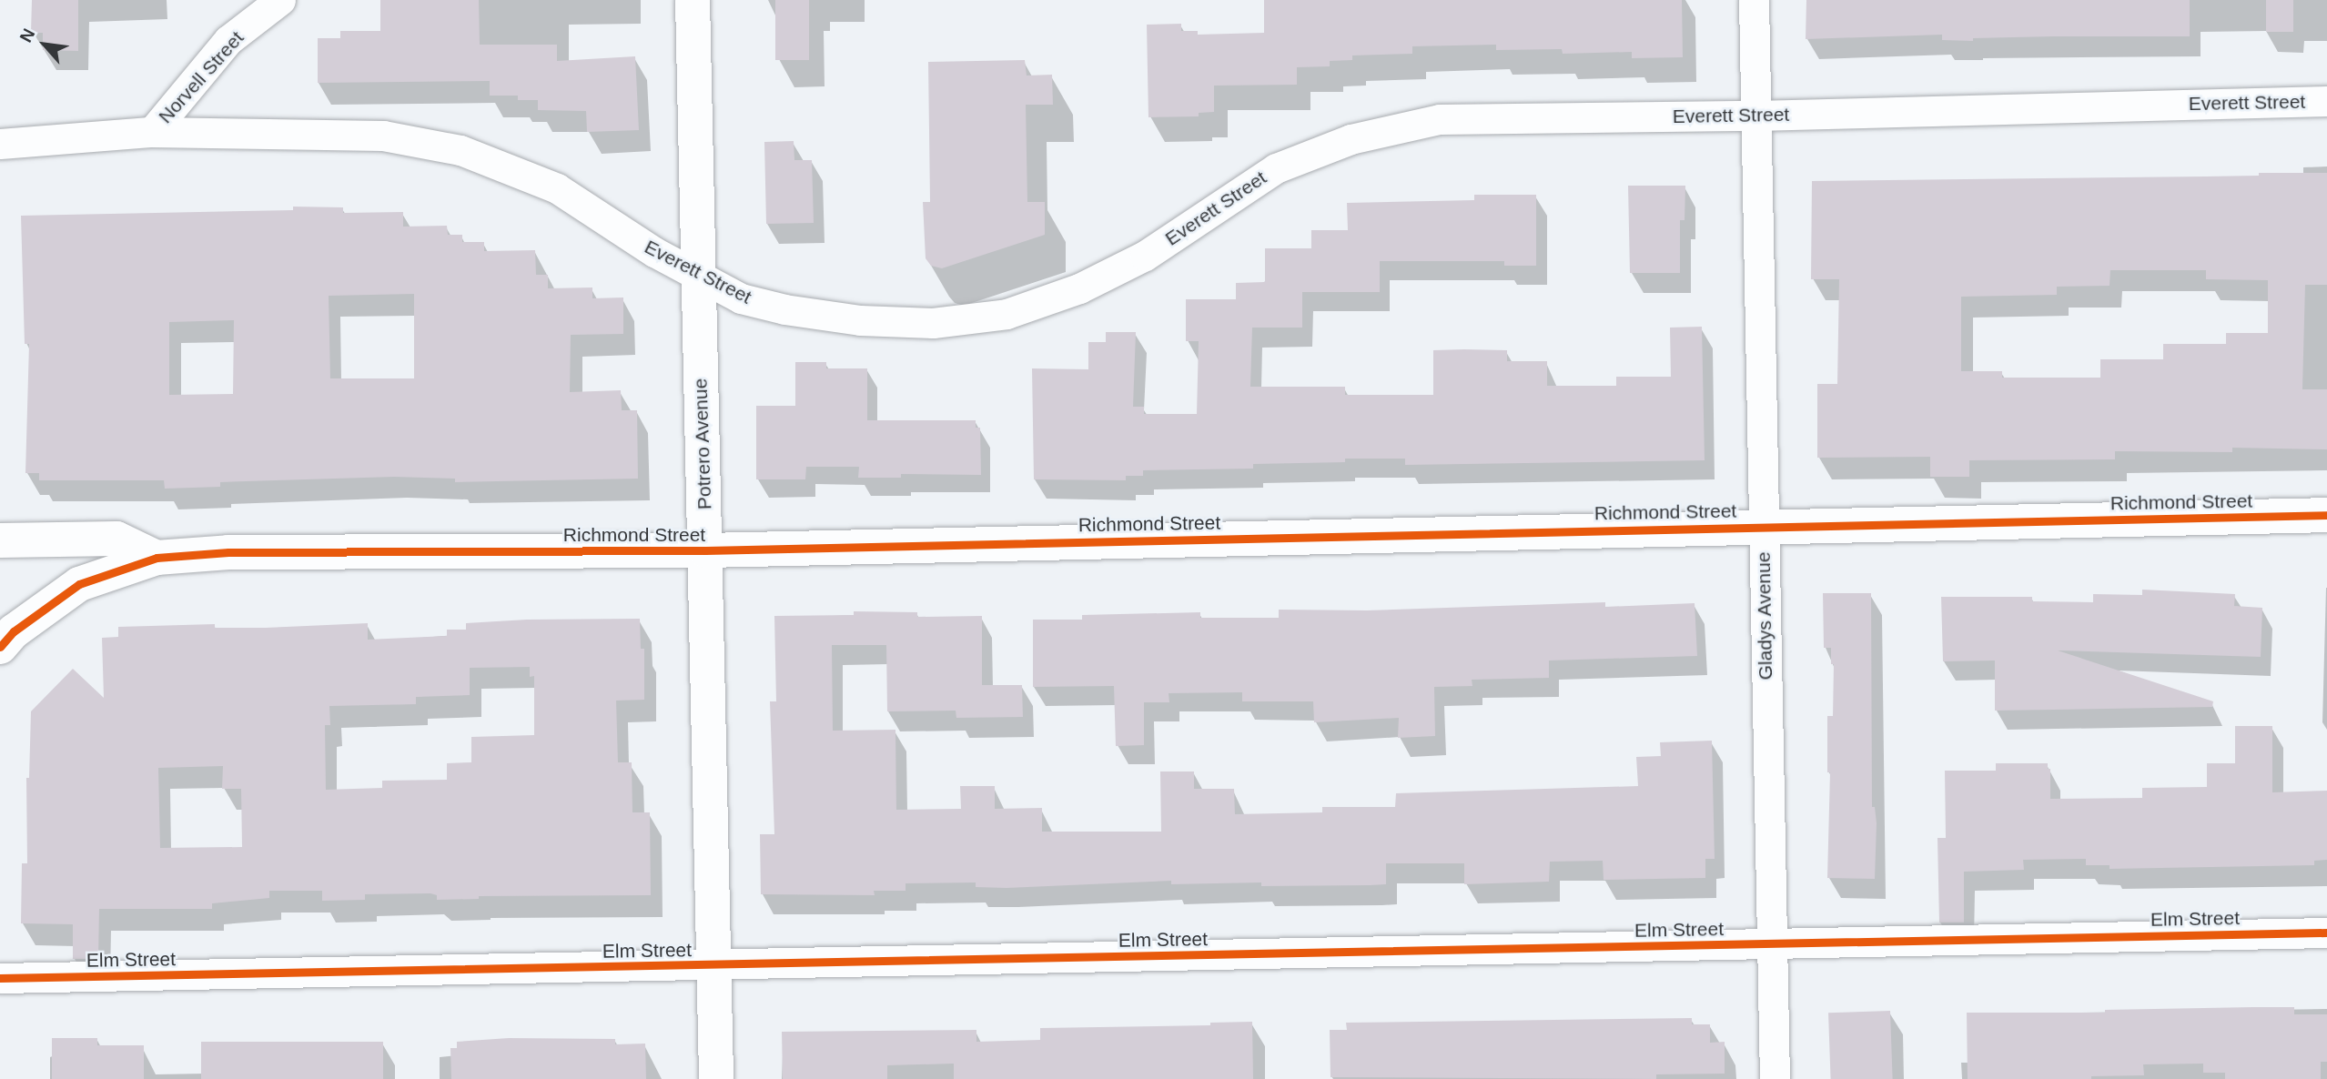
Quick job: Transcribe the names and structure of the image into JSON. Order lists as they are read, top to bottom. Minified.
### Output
{"streets":{"street":["Norvell Street","Everett Street","Potrero Avenue","Richmond Street","Gladys Avenue","Elm Street"]},"crossings":[["Norvell Street","Everett Street"],["Everett Street","Potrero Avenue"],["Everett Street","Gladys Avenue"],["Potrero Avenue","Richmond Street"],["Potrero Avenue","Elm Street"],["Richmond Street","Gladys Avenue"],["Gladys Avenue","Elm Street"]],"north":"top left"}
